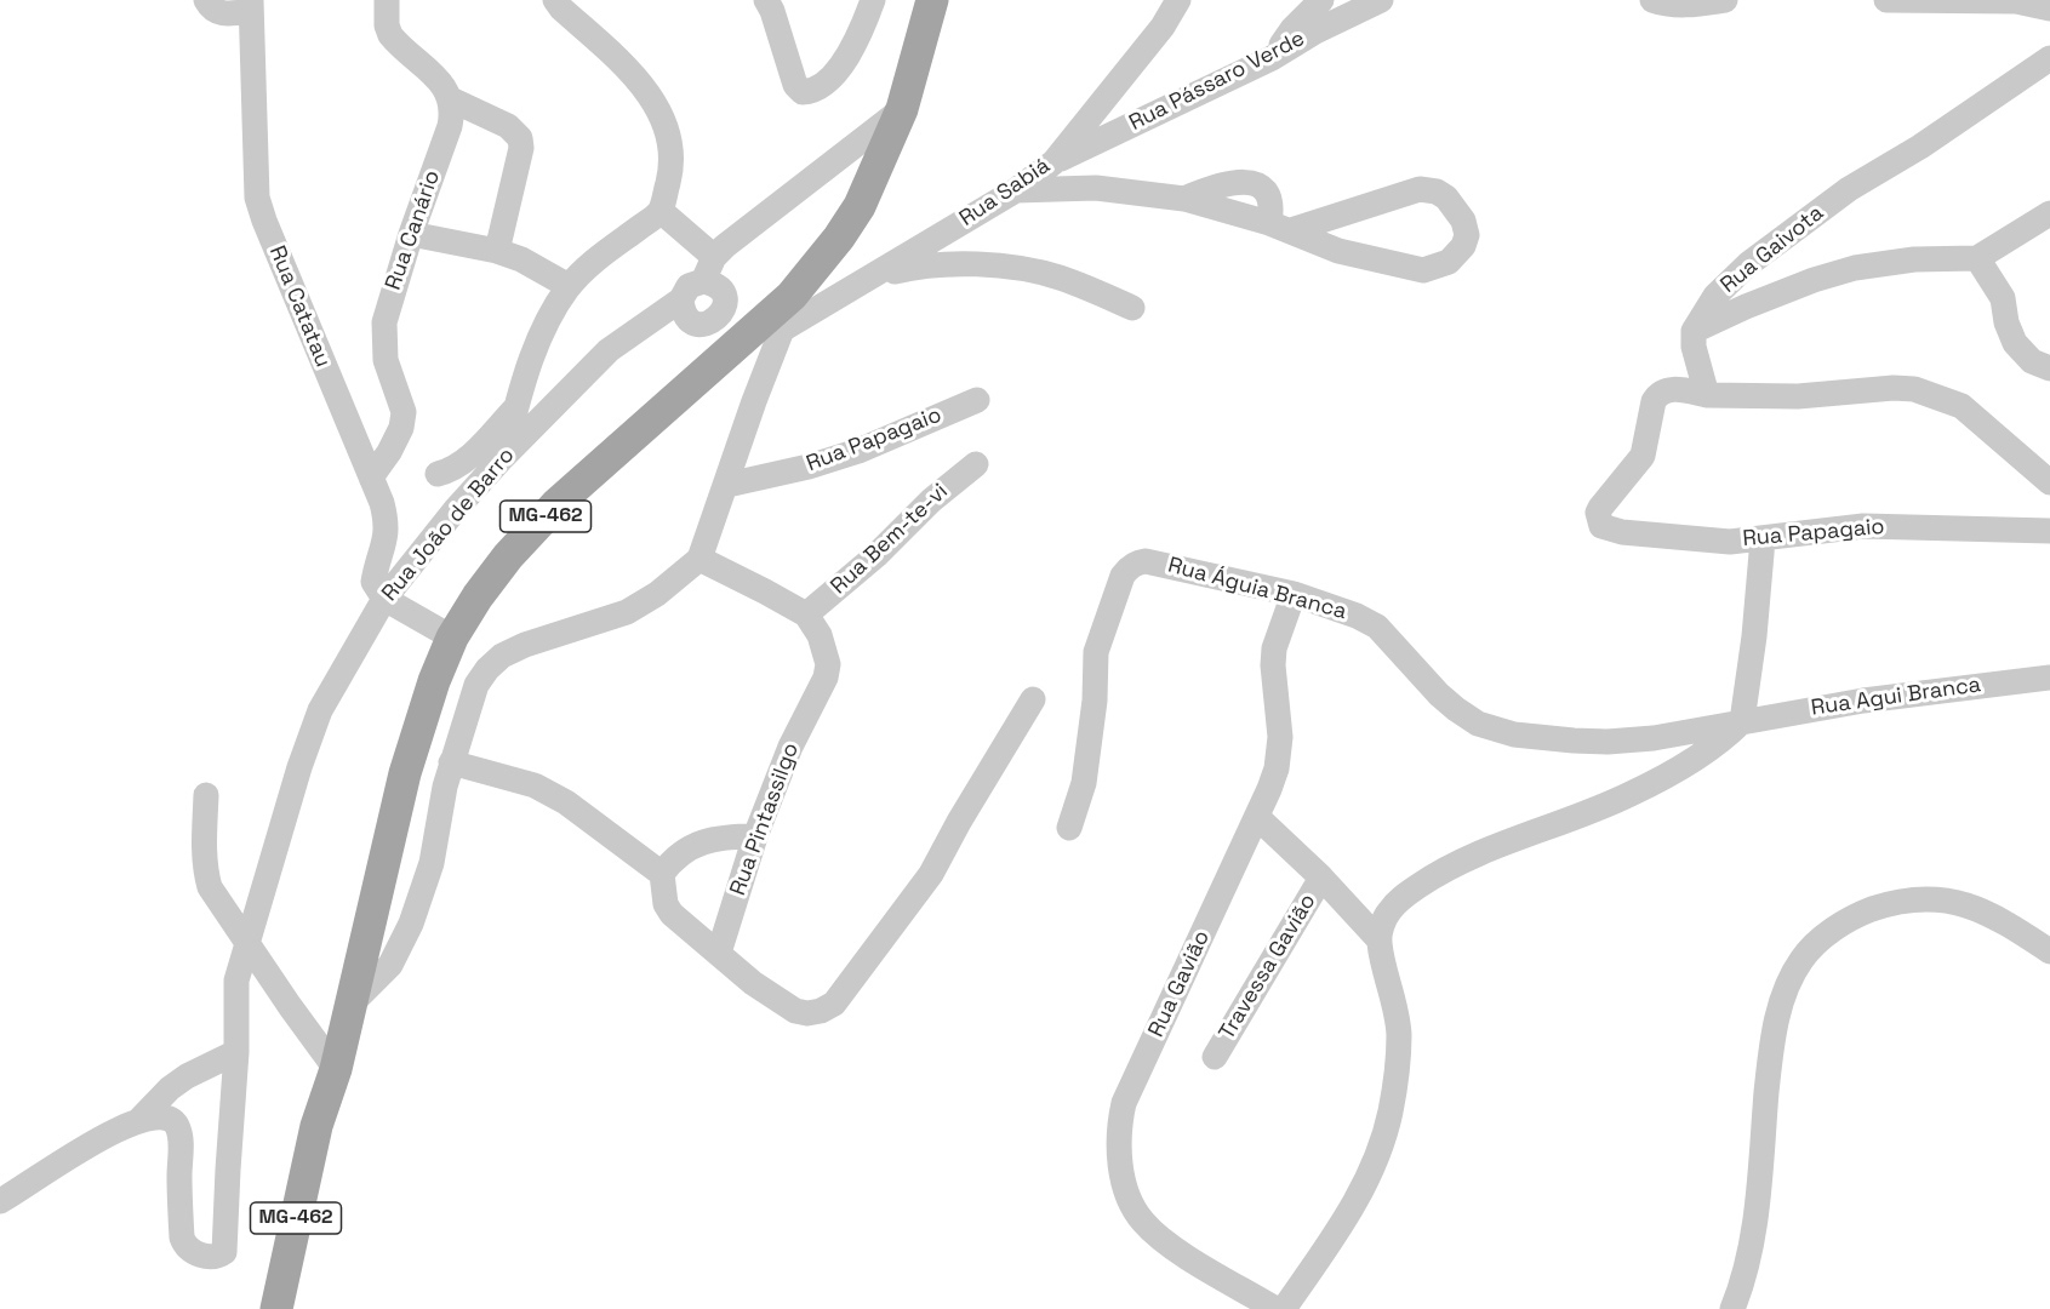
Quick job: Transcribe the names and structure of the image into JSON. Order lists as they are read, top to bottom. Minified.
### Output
{"streets":{"main road":["MG-462"],"street":["Rua Pássaro Verde","Rua Sabiá","Rua Canário","Rua Gaivota","Rua Catatau","Rua Papagaio","Rua João de Barro","Rua Bem-te-vi","Rua Águia Branca","Rua Agui Branca","Rua Pintassilgo","Travessa Gavião","Rua Gavião"]},"crossings":[["Rua Pássaro Verde","Rua Sabiá"],["Rua Sabiá","MG-462"],["Rua Canário","Rua Catatau"],["Rua Catatau","Rua João de Barro"],["MG-462","Rua João de Barro"],["Rua Bem-te-vi","Rua Pintassilgo"],["Rua Águia Branca","Rua Agui Branca"],["Rua Águia Branca","Rua Gavião"],["Travessa Gavião","Rua Gavião"]]}
